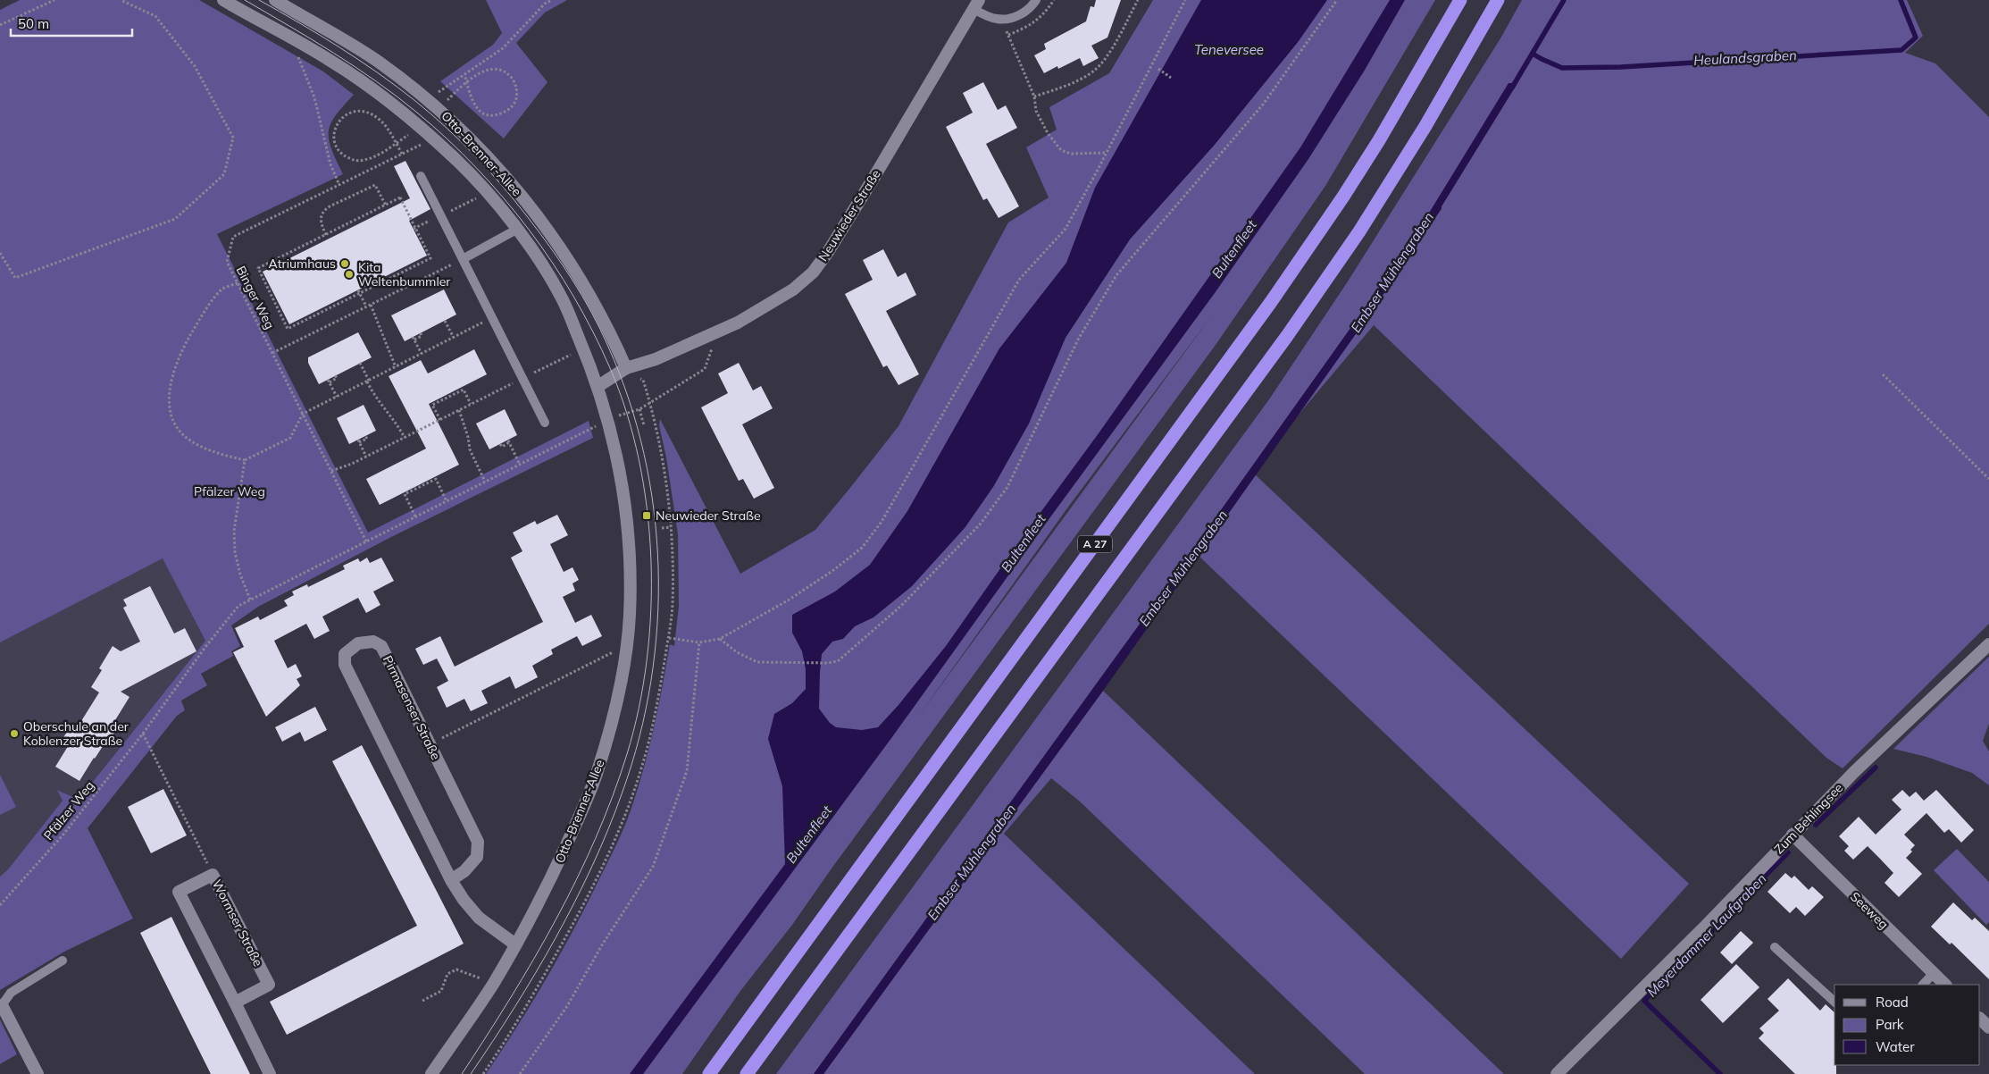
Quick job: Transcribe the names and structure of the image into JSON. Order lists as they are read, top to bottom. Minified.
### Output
{"streets":{"highway":["A 27"],"street":["Otto-Brenner-Allee","Neuwieder Straße","Pirmasenser Straße","Zum Behlingsee","Seeweg","Wormser Straße"],"path":["Binger Weg","Pfälzer Weg"]},"crossings":[["Otto-Brenner-Allee","Neuwieder Straße"],["Otto-Brenner-Allee","Binger Weg"],["Otto-Brenner-Allee","Pirmasenser Straße"],["Otto-Brenner-Allee","Pfälzer Weg"],["Neuwieder Straße","Pfälzer Weg"],["Binger Weg","Pfälzer Weg"],["Zum Behlingsee","Seeweg"]],"water":["Teneversee","Heulandsgraben","Bultenfleet","Embser Mühlengraben","Meyerdammer Laufgraben"],"parks":["Pfälzer Weg"],"places":{"other":["Atriumhaus","Kita Weltenbummler","Oberschule an der Koblenzer Straße"],"transit":["Neuwieder Straße"]},"legend":["Road","Park","Water"],"scale_bar":"50 m"}
